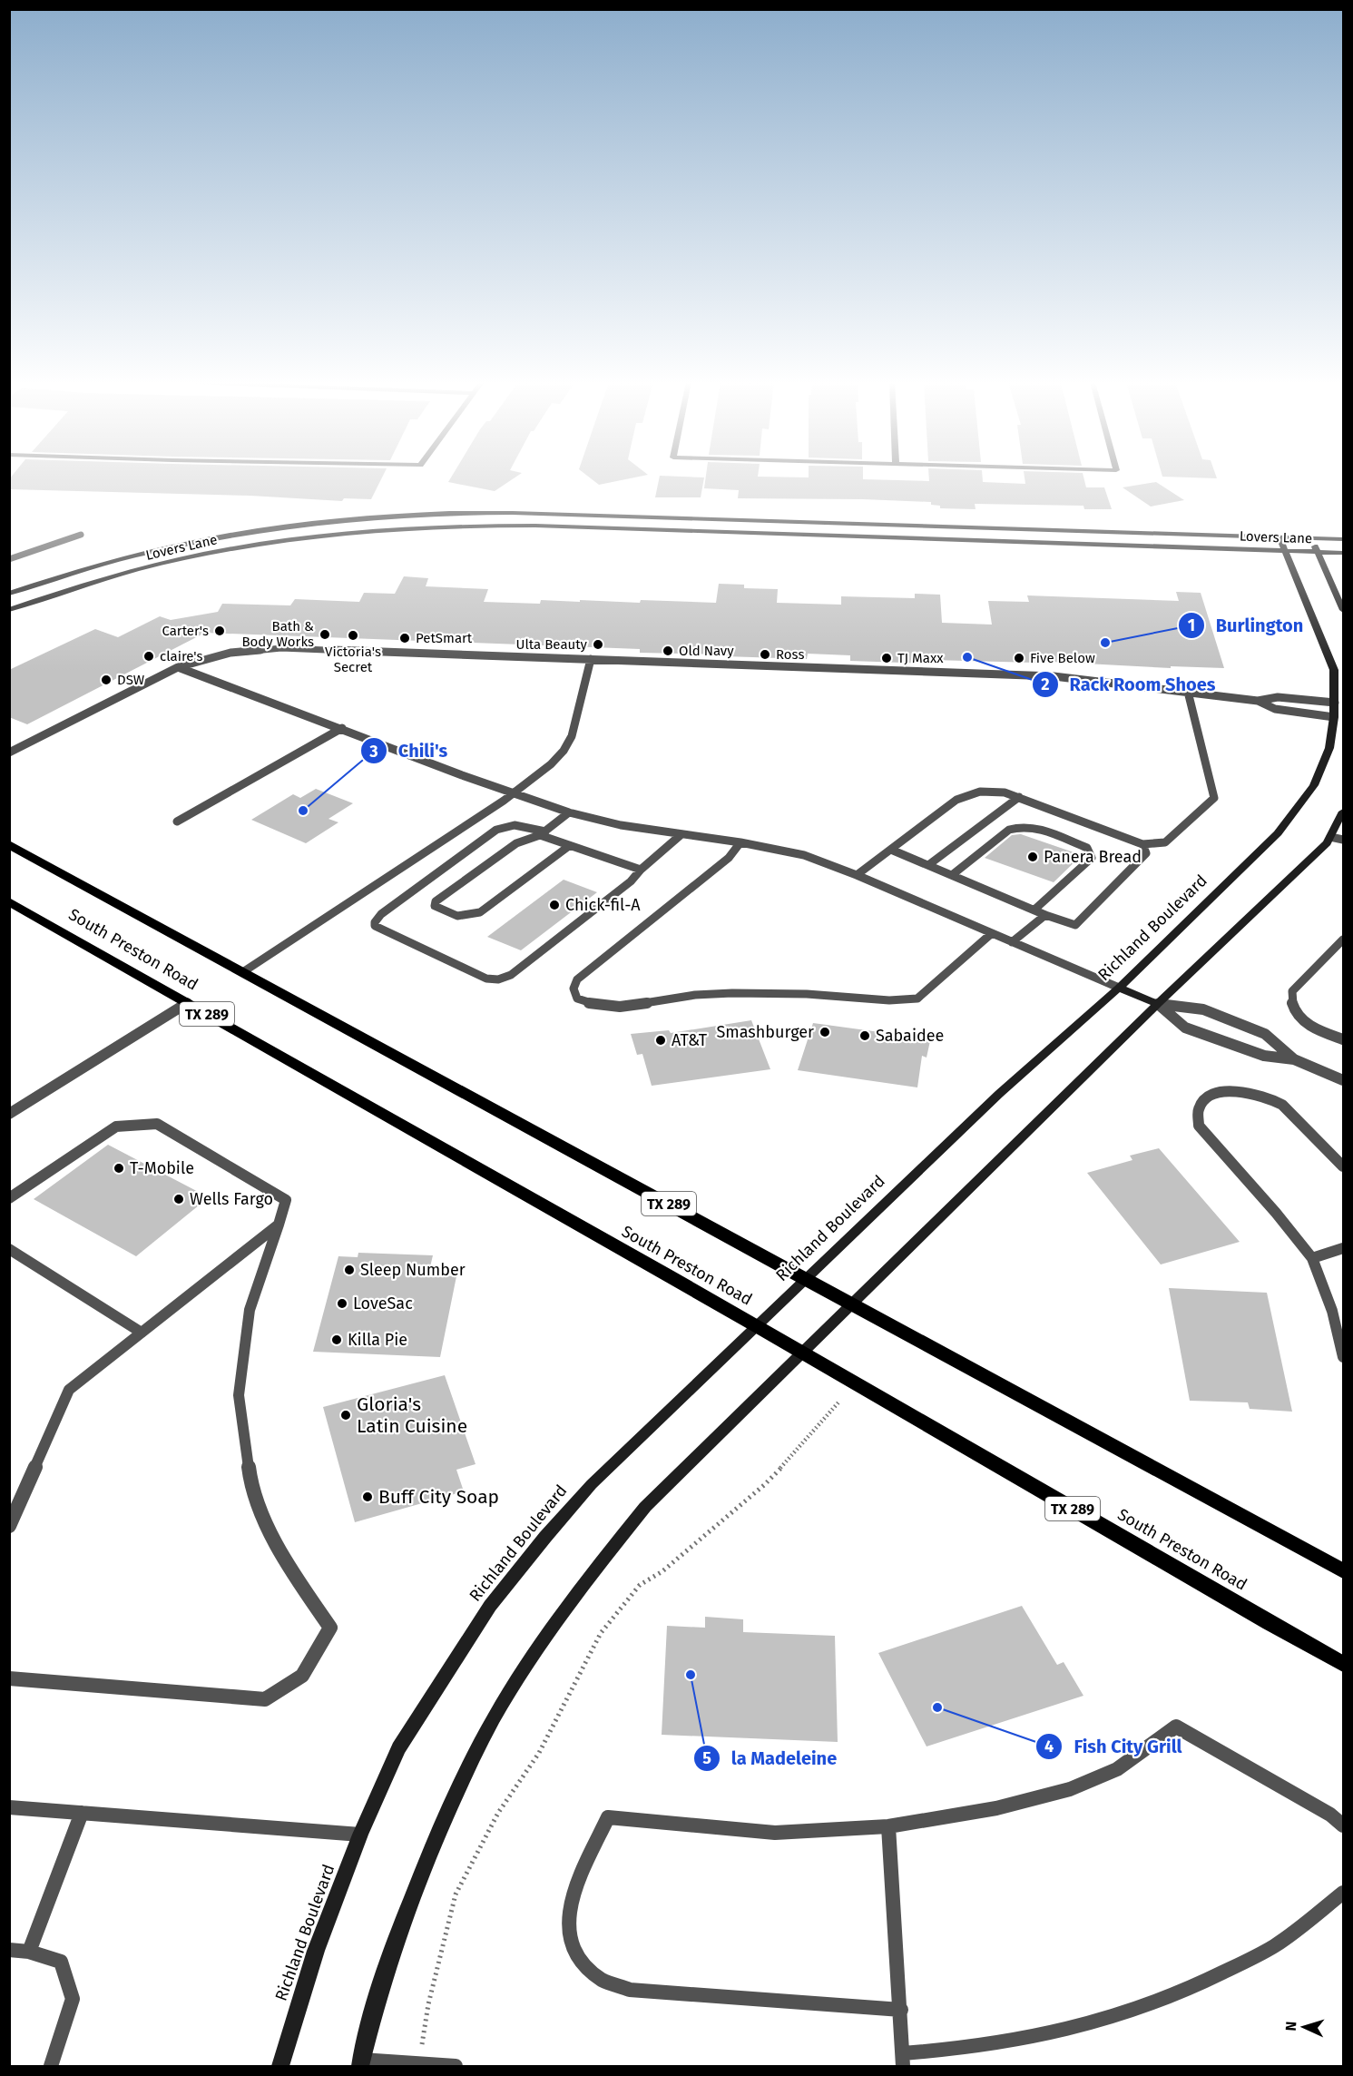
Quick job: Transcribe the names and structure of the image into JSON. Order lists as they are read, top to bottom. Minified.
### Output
{"streets":{"main road":["South Preston Road","TX 289"],"street":["Lovers Lane","Richland Boulevard"]},"crossings":[["Lovers Lane","Richland Boulevard"],["Richland Boulevard","South Preston Road"]],"places":["Carter's","Bath & Body Works","Victoria's Secret","PetSmart","Burlington","Ulta Beauty","Old Navy","Ross","claire's","Rack Room Shoes","TJ Maxx","Five Below","DSW","Chili's","Panera Bread","Chick-fil-A","Smashburger","Sabaidee","AT&T","T-Mobile","Wells Fargo","Sleep Number","LoveSac","Killa Pie","Gloria's Latin Cuisine","Buff City Soap","la Madeleine","Fish City Grill"],"north":"left"}
